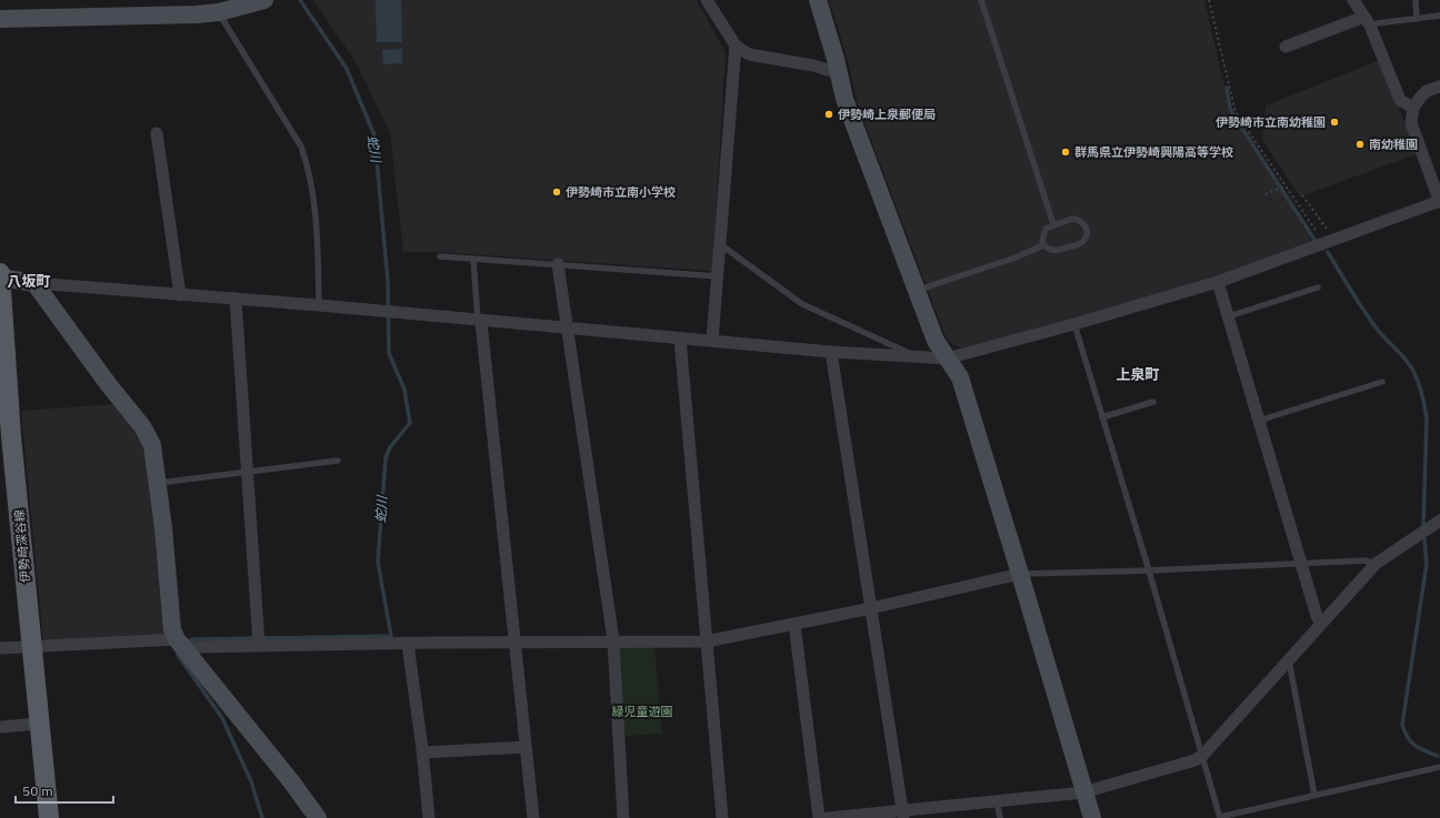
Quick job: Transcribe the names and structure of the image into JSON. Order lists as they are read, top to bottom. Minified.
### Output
{"streets":{"main road":["伊勢崎深谷線"]},"districts":["八坂町","上泉町"],"water":["蛇川"],"parks":["緑児童遊園"],"places":["伊勢崎上泉郵便局","伊勢崎市立南幼稚園","南幼稚園","群馬県立伊勢崎興陽高等学校","伊勢崎市立南小学校"],"scale_bar":"50 m"}
